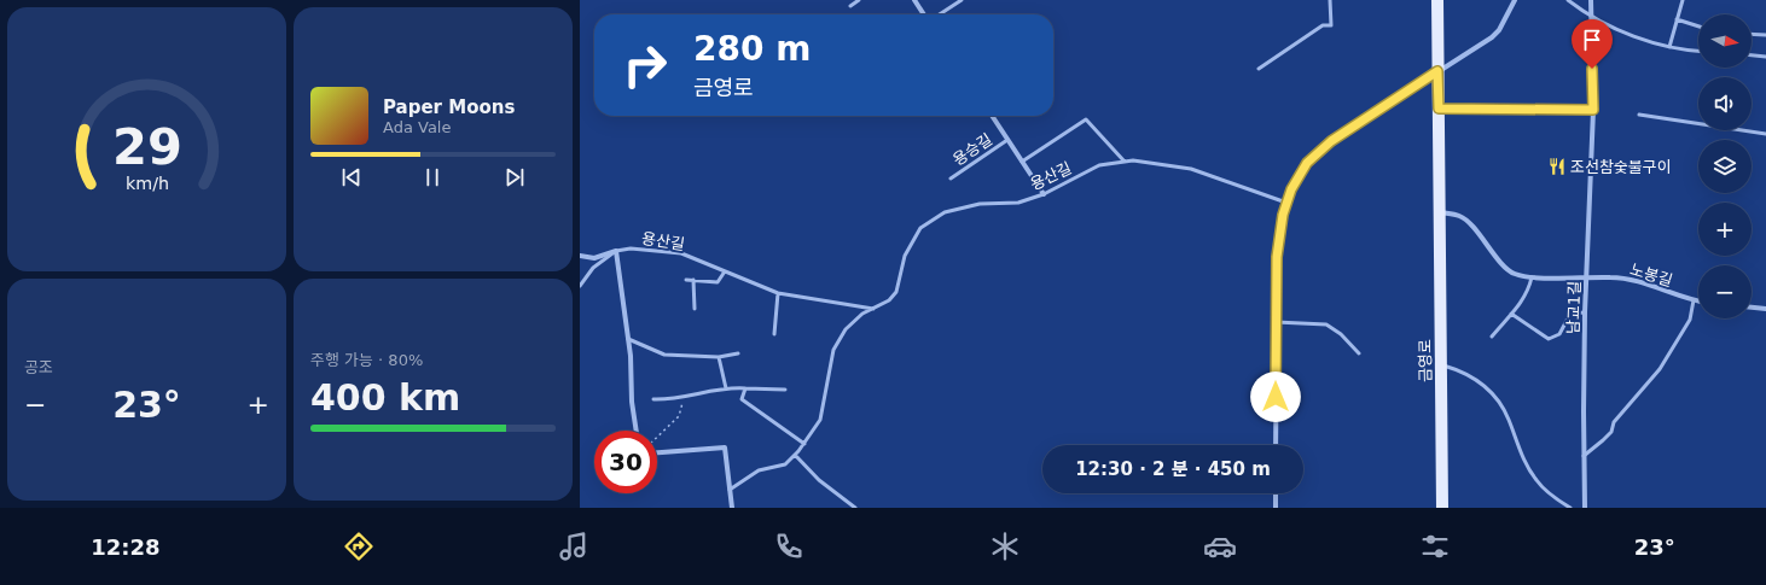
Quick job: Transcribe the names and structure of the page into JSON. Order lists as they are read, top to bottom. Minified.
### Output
{"streets":{"main road":["금영로"],"street":["용승길","용산길","노봉길","남교1길"]},"crossings":[["용승길","용산길"],["노봉길","남교1길"]],"places":{"restaurant":["조선참숯불구이"]},"north":"right","page":{"map_buttons":["+","−"],"turn":["280 m","금영로"],"song":["Paper Moons","Ada Vale"],"tile":["공조",["주행 가능 · 80%","400 km"]],"heat":["−","23°","+"],"limit":"30","trip":"12:30 · 2 분 · 450 m","tabs":["12:28","23°"],"gauge":["29","km/h"]}}
